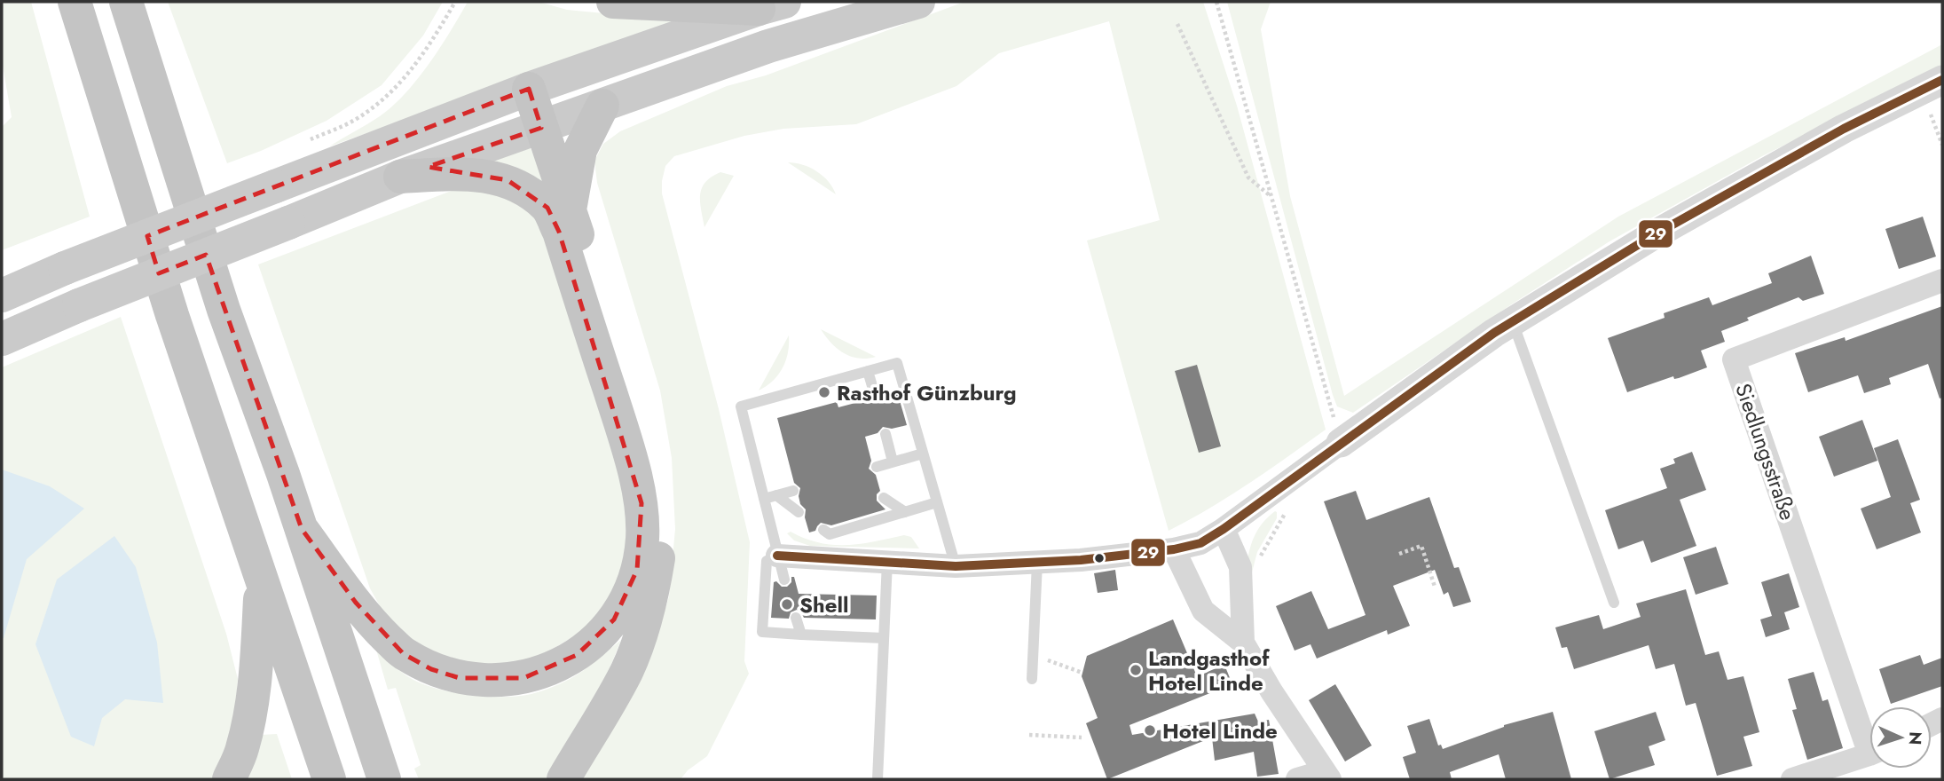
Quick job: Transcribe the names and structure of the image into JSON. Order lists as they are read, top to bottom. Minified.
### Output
{"streets":{"street":["Siedlungsstraße"]},"places":["Rasthof Günzburg","Shell","Landgasthof Hotel Linde","Hotel Linde"],"lines":["transit line 29"],"north":"right"}
